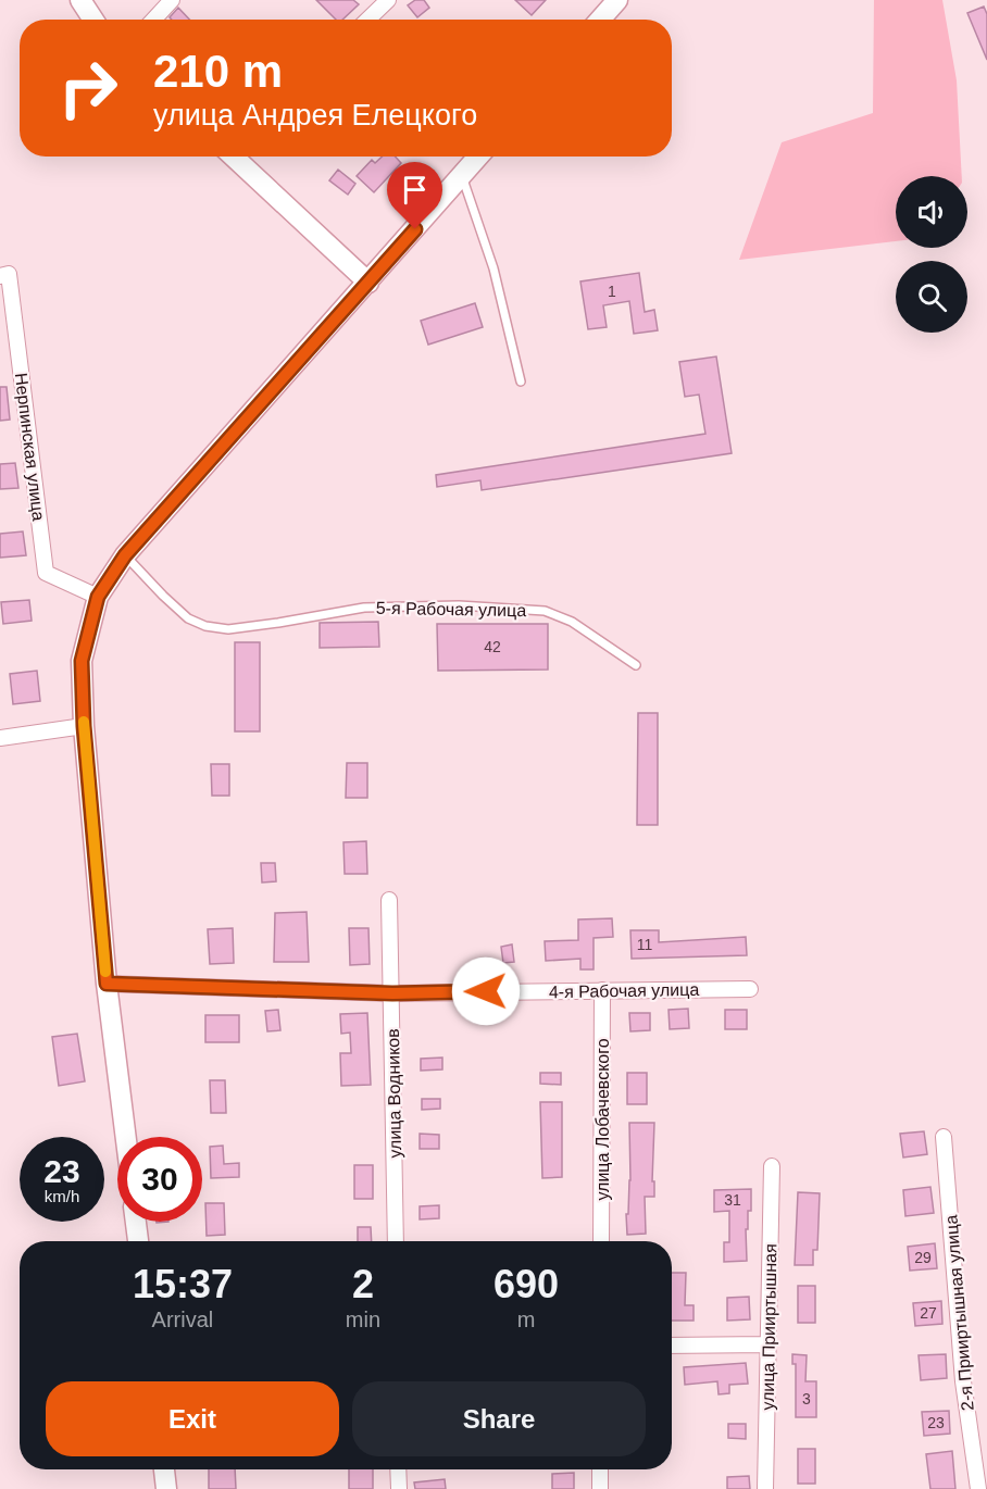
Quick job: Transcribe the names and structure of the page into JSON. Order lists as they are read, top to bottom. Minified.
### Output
{"streets":{"street":["Нерпинская улица","4-я Рабочая улица","улица Водников","улица Лобачевского","2-я Прииртышная улица","улица Прииртышная"],"lane":["5-я Рабочая улица"]},"crossings":[["4-я Рабочая улица","улица Водников"],["4-я Рабочая улица","улица Лобачевского"]],"house_numbers":["1","42","11","31","29","27","3","23"],"page":{"turn":["210 m","улица Андрея Елецкого"],"speed":"23 km/h","limit":"30","eta":["15:37","Arrival","2","min","690","m"],"buttons":["Exit","Share"]}}
